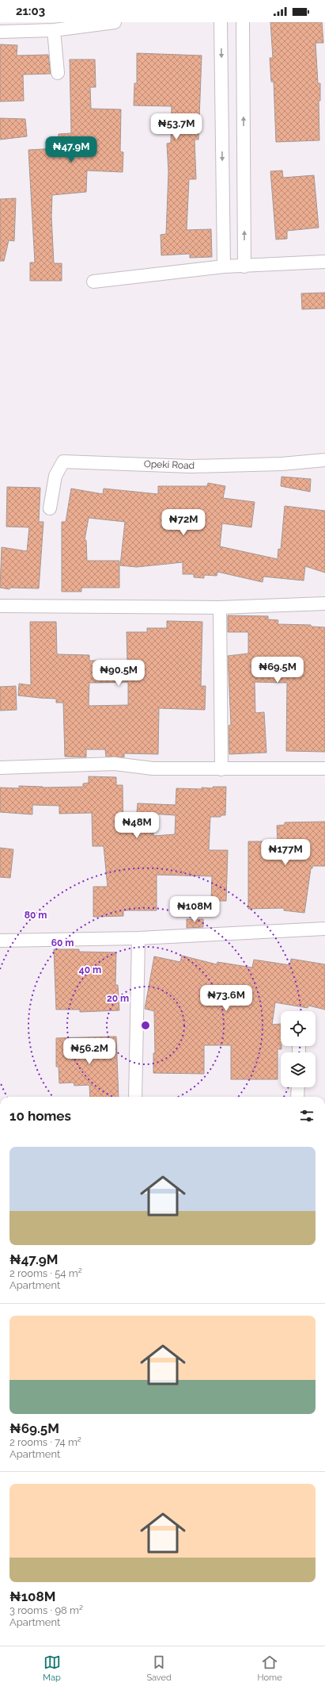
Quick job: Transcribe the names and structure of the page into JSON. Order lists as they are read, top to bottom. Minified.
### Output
{"streets":{"street":["Opeki Road"]},"page":{"status":"21:03","price":["₦53.7M","₦47.9M","₦72M","₦69.5M","₦90.5M","₦48M","₦177M","₦108M","₦73.6M","₦56.2M"],"heading":"10 homes","list":[{"name":"₦47.9M","note":"2 rooms · 54 m² · Apartment"},{"name":"₦69.5M","note":"2 rooms · 74 m² · Apartment"},{"name":"₦108M","note":"3 rooms · 98 m² · Apartment"}],"tabs":["Map","Saved","Home"]},"rings":["80 m","60 m","40 m","20 m"]}
